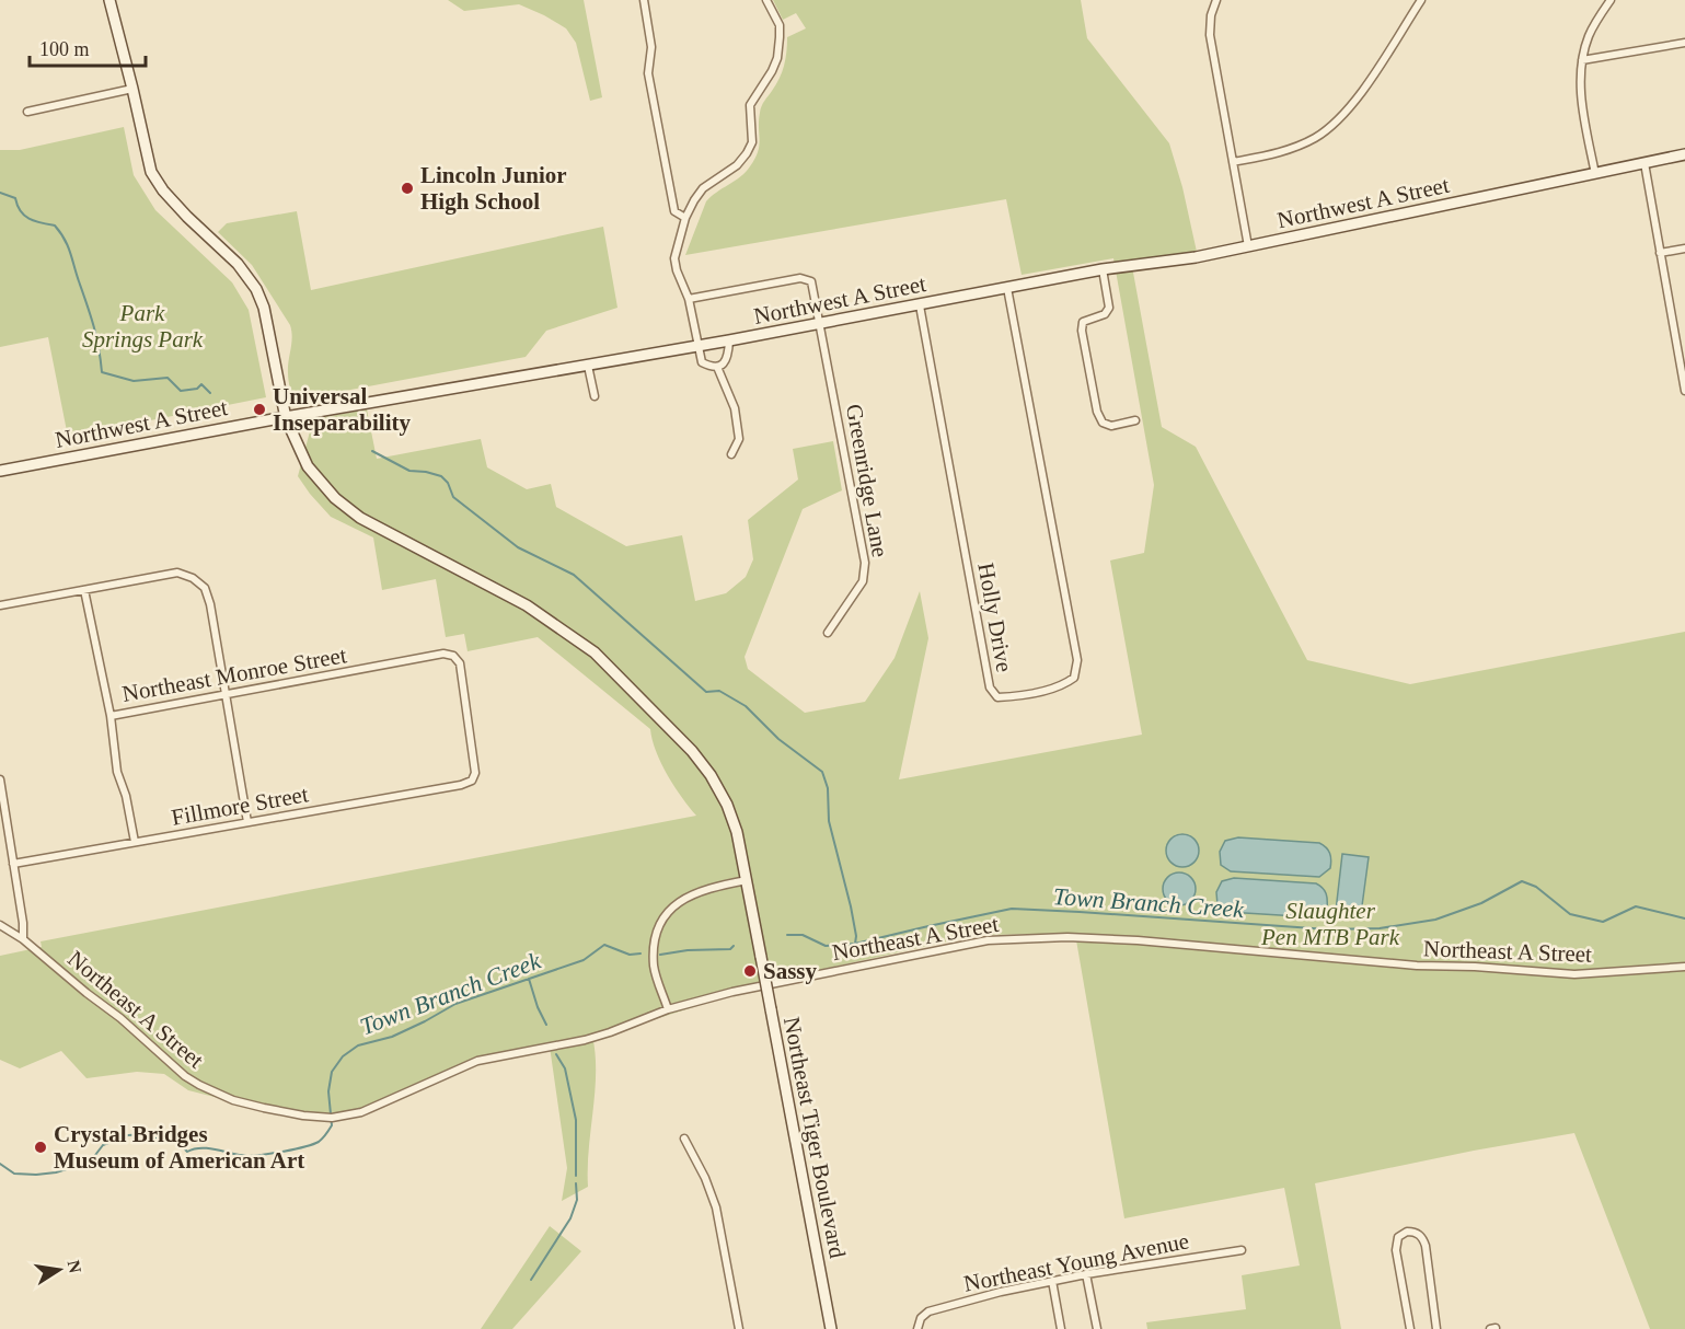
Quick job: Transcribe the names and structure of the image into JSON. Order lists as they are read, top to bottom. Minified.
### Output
{"streets":{"street":["Northwest A Street","Greenridge Lane","Holly Drive","Northeast Monroe Street","Fillmore Street","Northeast A Street","Northeast Tiger Boulevard","Northeast Young Avenue"]},"crossings":[["Northwest A Street","Greenridge Lane"],["Northwest A Street","Holly Drive"],["Northwest A Street","Northeast Tiger Boulevard"],["Northeast Monroe Street","Fillmore Street"]],"water":["Town Branch Creek"],"parks":["Park Springs Park","Slaughter Pen MTB Park"],"places":["Lincoln Junior High School","Universal Inseparability","Sassy","Crystal Bridges Museum of American Art"],"scale_bar":"100 m","north":"right"}
